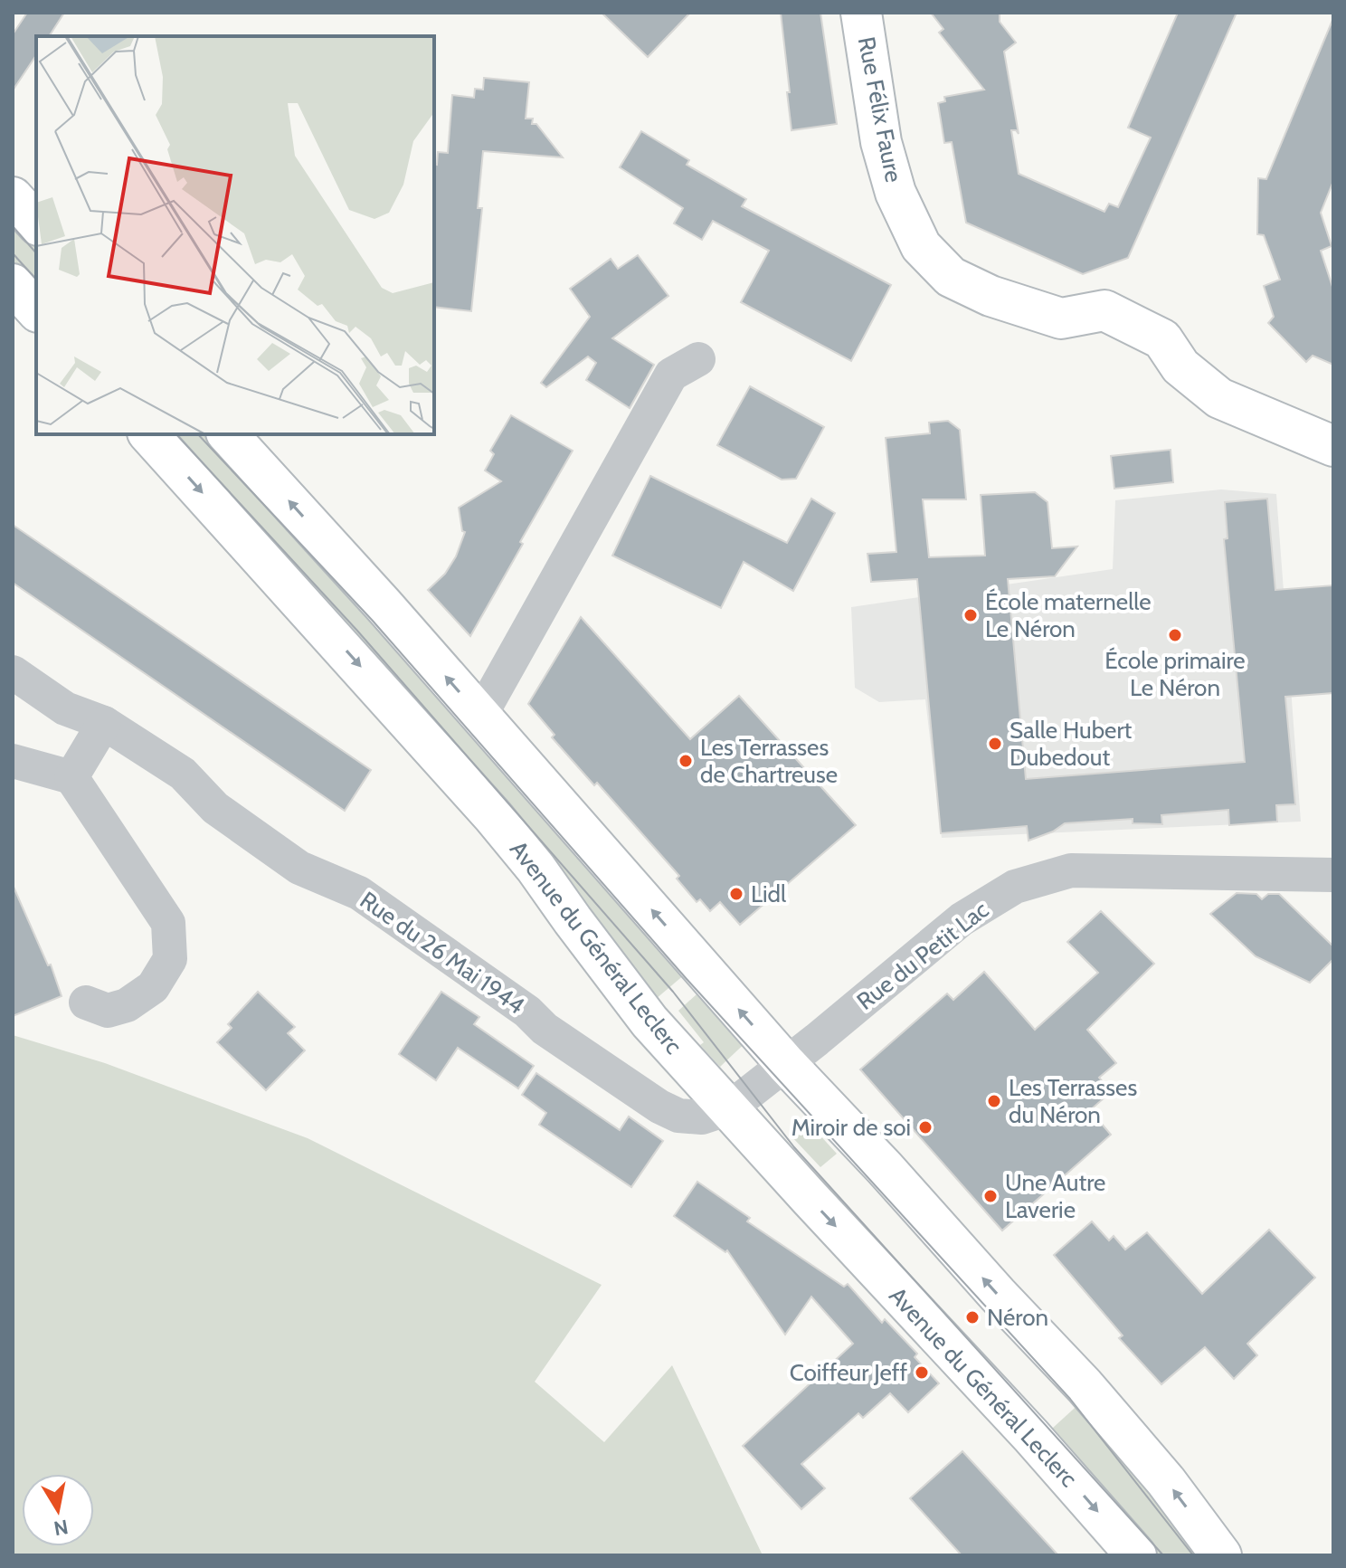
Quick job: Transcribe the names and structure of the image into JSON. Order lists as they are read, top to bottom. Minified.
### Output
{"streets":{"main road":["Rue Félix Faure","Avenue du Général Leclerc"],"street":["Rue du 26 Mai 1944","Rue du Petit Lac"]},"crossings":[["Avenue du Général Leclerc","Rue du 26 Mai 1944"],["Rue du 26 Mai 1944","Rue du Petit Lac"]],"places":["École maternelle Le Néron","École primaire Le Néron","Salle Hubert Dubedout","Les Terrasses de Chartreuse","Lidl","Les Terrasses du Néron","Miroir de soi","Une Autre Laverie","Néron","Coiffeur Jeff"],"north":"bottom"}
